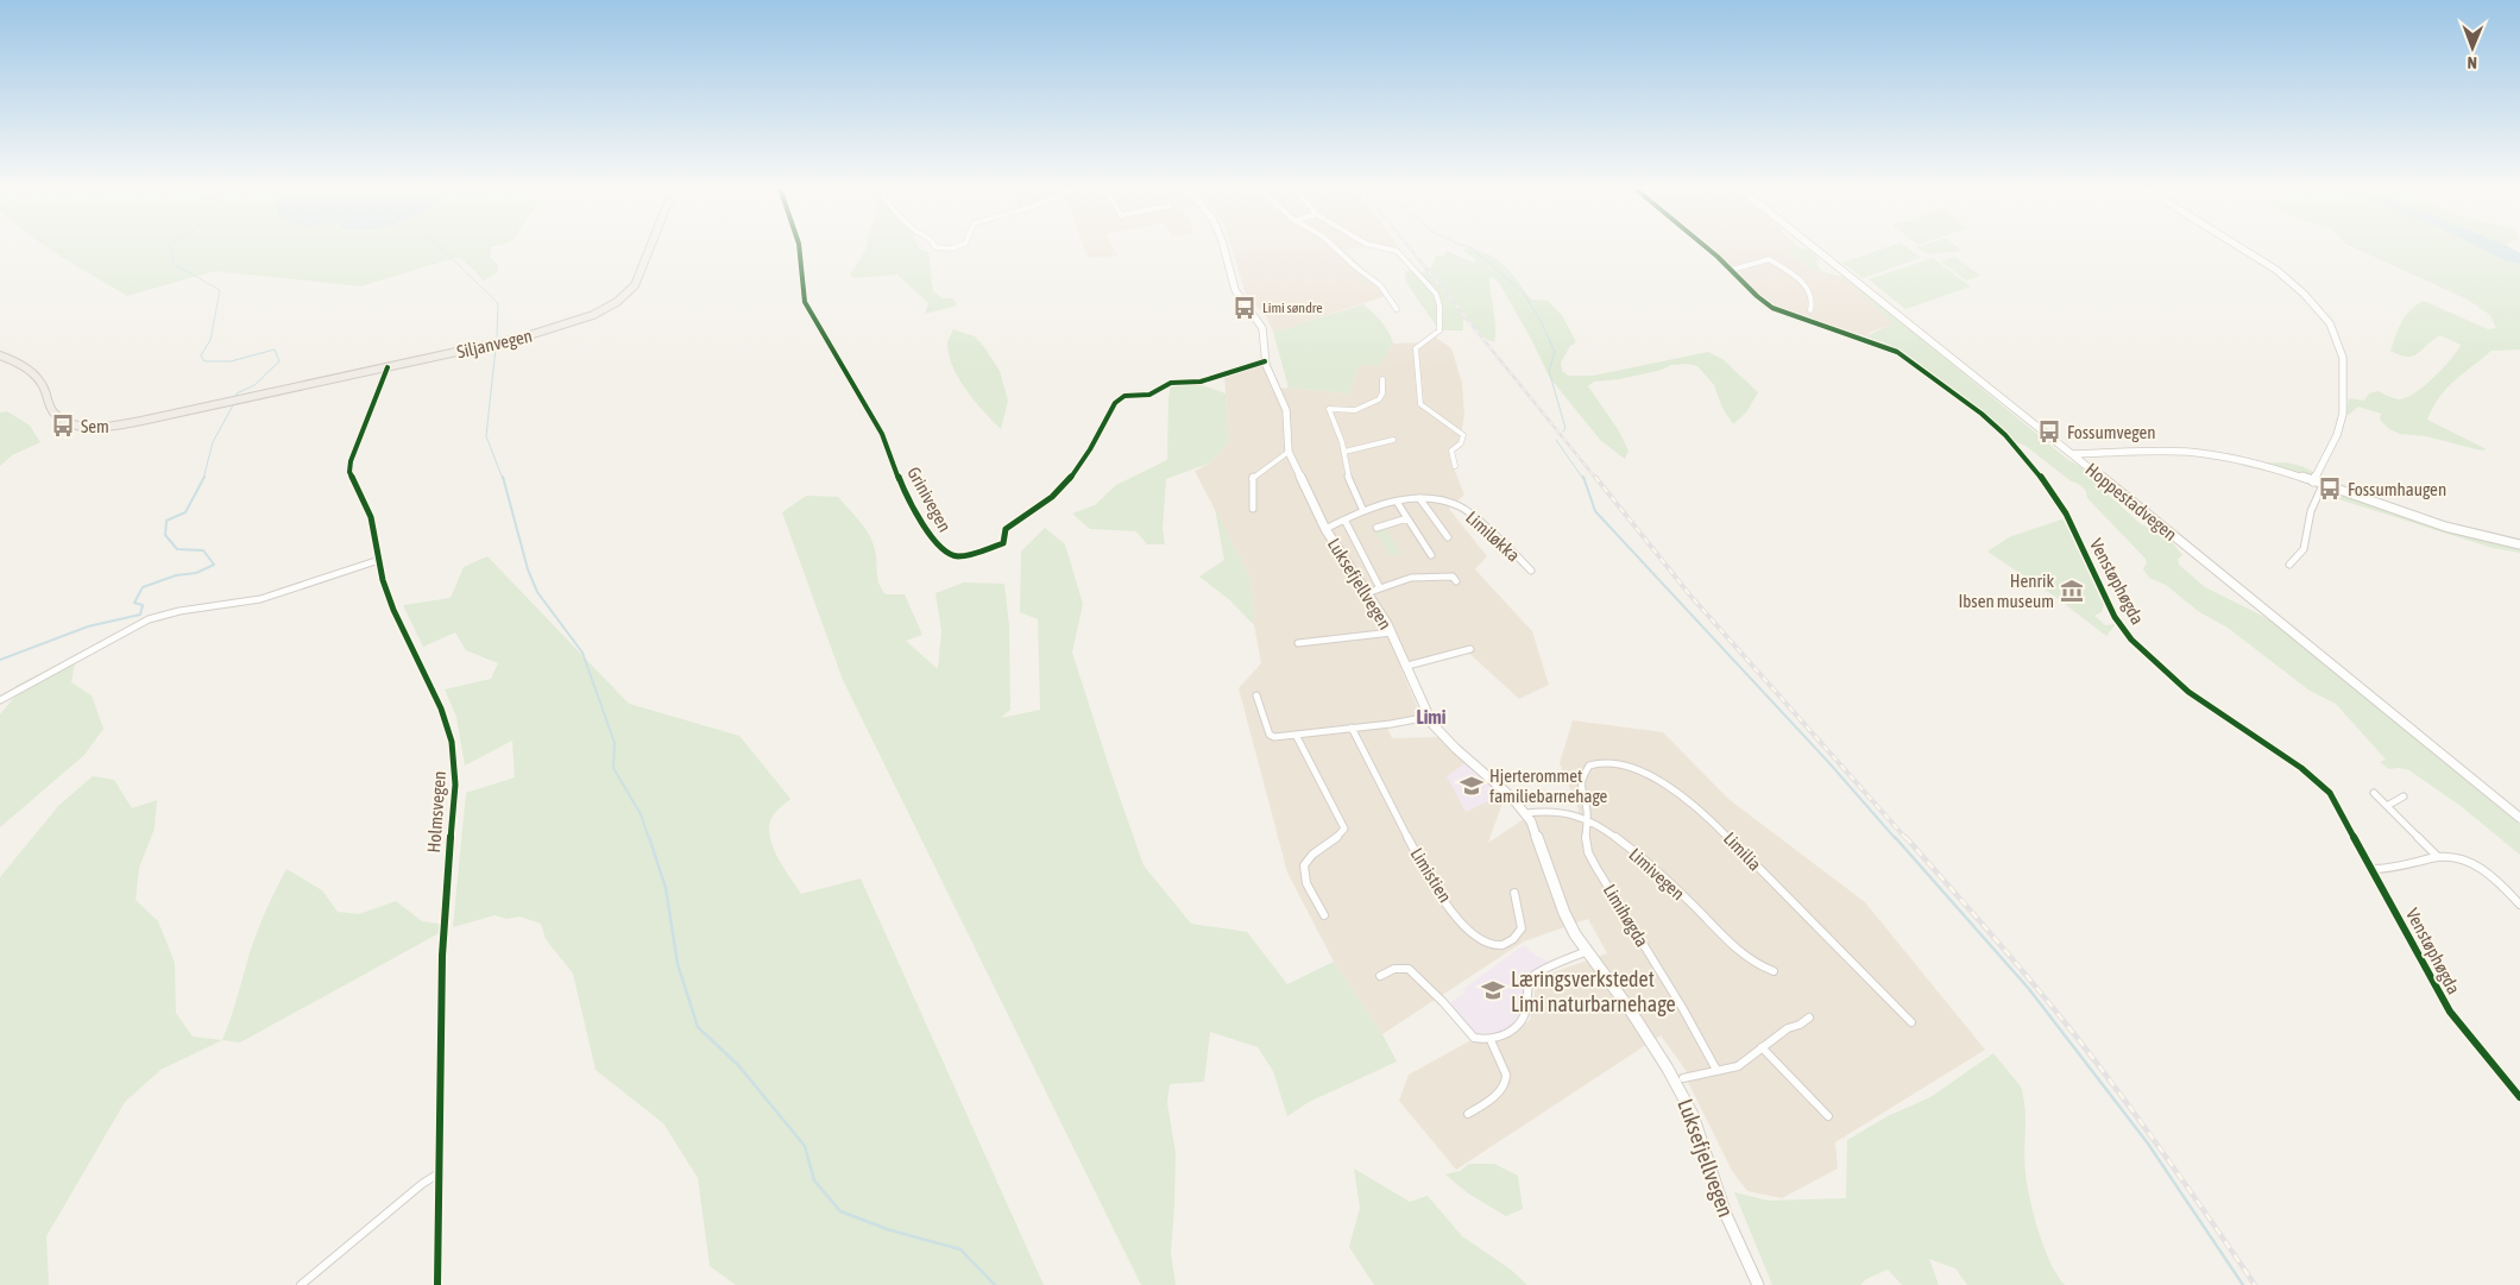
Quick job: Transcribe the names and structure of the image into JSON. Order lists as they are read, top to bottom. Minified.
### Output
{"streets":{"main road":["Siljanvegen","Hoppestadvegen","Luksefjellvegen"],"street":["Grinivegen","Limiløkka","Venstøphøgda","Holmsvegen","Limilia","Limivegen","Limistien","Limihøgda"]},"crossings":[["Siljanvegen","Holmsvegen"],["Grinivegen","Luksefjellvegen"],["Limiløkka","Luksefjellvegen"],["Luksefjellvegen","Limivegen"],["Limilia","Limivegen"],["Limilia","Limihøgda"],["Limivegen","Limihøgda"]],"districts":["Limi"],"places":{"bus stop":["Limi søndre","Sem","Fossumvegen","Fossumhaugen"],"museum":["Henrik Ibsen museum"],"school or university":["Hjerterommet familiebarnehage","Læringsverkstedet Limi naturbarnehage"]},"north":"bottom"}
